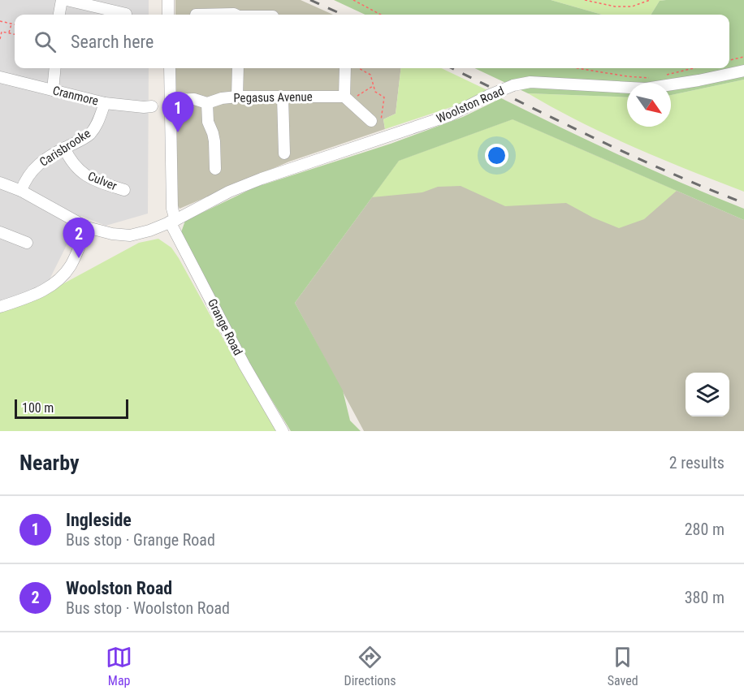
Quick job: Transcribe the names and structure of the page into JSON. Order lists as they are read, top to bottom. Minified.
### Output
{"streets":{"street":["Cranmore","Pegasus Avenue","Woolston Road","Carisbrooke","Culver","Grange Road"]},"crossings":[["Cranmore","Carisbrooke"],["Pegasus Avenue","Grange Road"],["Woolston Road","Carisbrooke"],["Woolston Road","Grange Road"],["Carisbrooke","Culver"]],"scale_bar":"100 m","north":"bottom right","page":{"search":"Search here","pins":["1","2"],"scale":"100 m","heading":["Nearby","2 results"],"list":[{"mark":"1","name":"Ingleside","note":"Bus stop · Grange Road","value":"280 m"},{"mark":"2","name":"Woolston Road","note":"Bus stop · Woolston Road","value":"380 m"}],"nav":["Map","Directions","Saved"]}}
